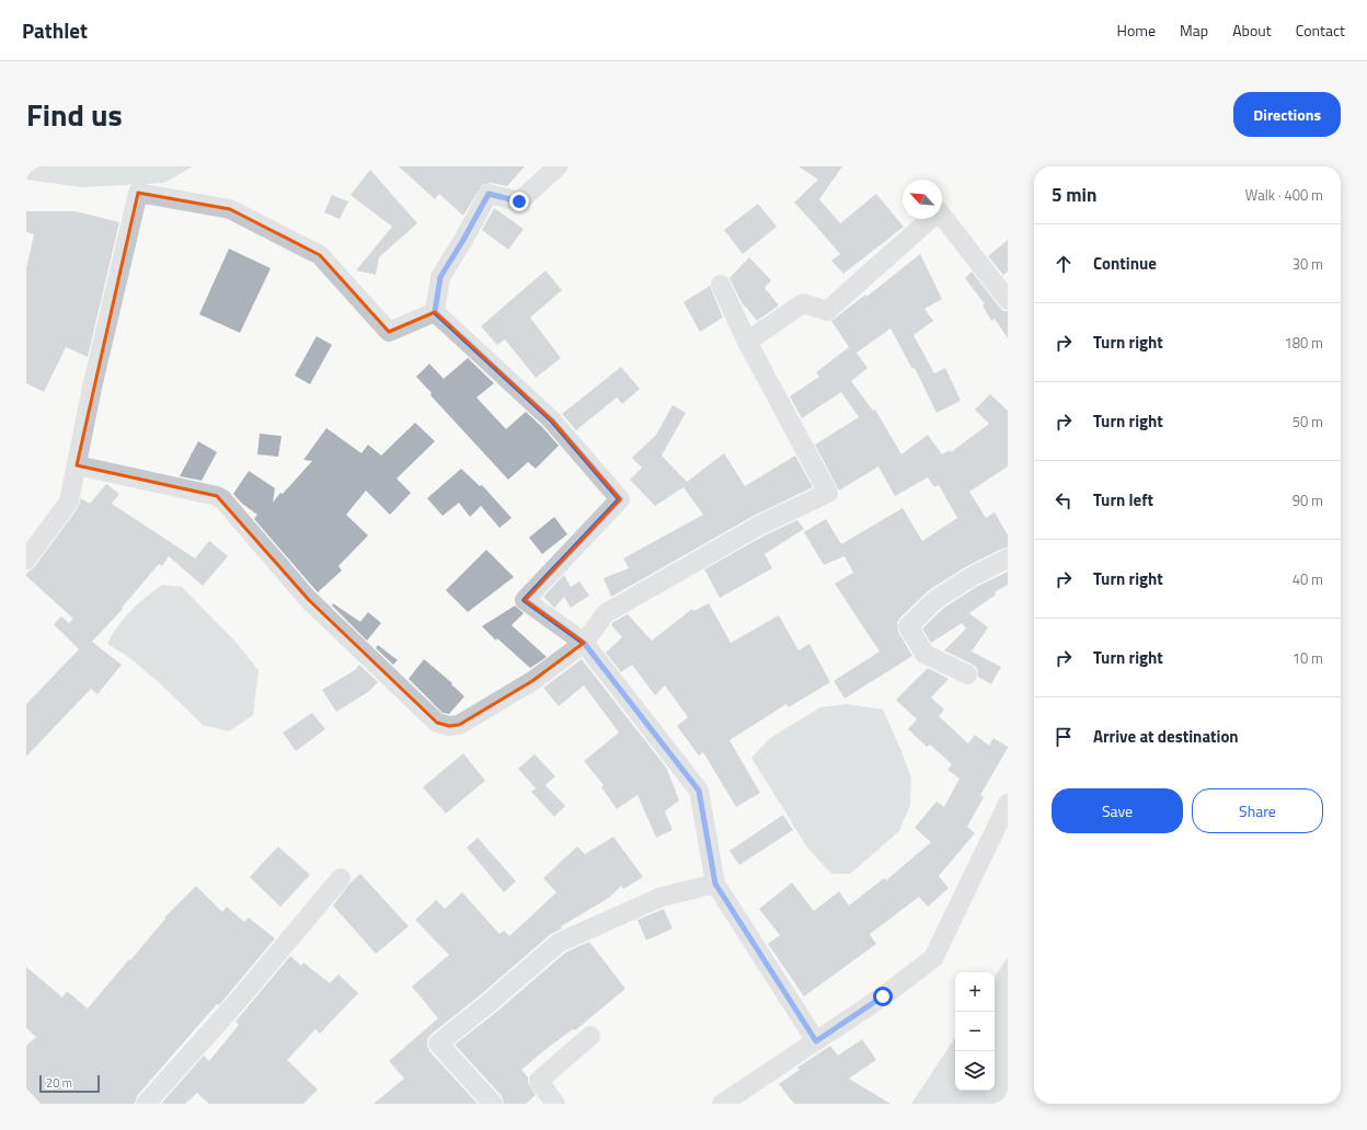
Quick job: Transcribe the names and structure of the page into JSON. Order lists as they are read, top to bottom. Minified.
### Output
{"scale_bar":"20 m","north":"top left","page":{"header":"Pathlet","nav":["Home","Map","About","Contact"],"title":"Find us","buttons":["Directions",["Save","Share"]],"heading":["5 min","Walk · 400 m"],"list":[["Continue","30 m"],["Turn right","180 m"],["Turn right","50 m"],["Turn left","90 m"],["Turn right","40 m"],["Turn right","10 m"],"Arrive at destination"],"map_buttons":["+","−"],"scale":"20 m"}}
